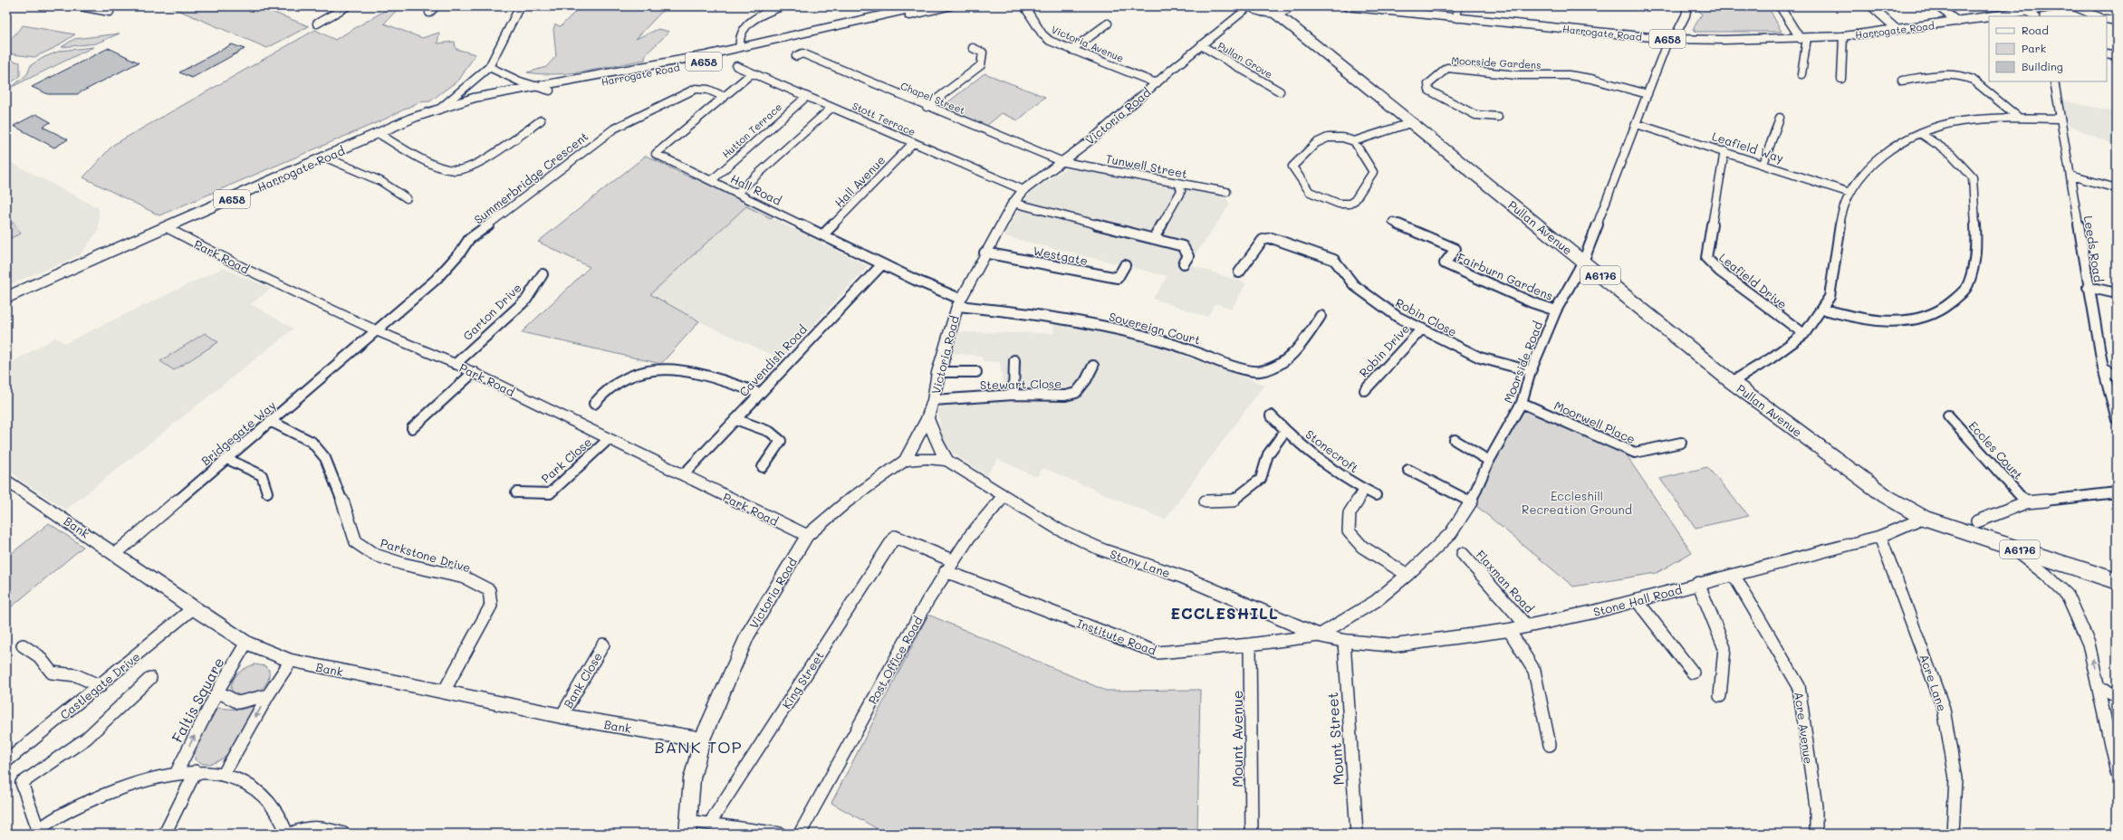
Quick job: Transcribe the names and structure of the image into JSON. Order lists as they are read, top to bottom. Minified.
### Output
{"streets":{"highway":["Harrogate Road","A658"],"main road":["Pullan Avenue","A6176"],"street":["Victoria Avenue","Pullan Grove","Moorside Gardens","Chapel Street","Victoria Road","Stott Terrace","Hutton Terrace","Leafield Way","Tunwell Street","Summerbridge Crescent","Hall Avenue","Hall Road","Leeds Road","Westgate","Park Road","Fairburn Gardens","Leafield Drive","Garton Drive","Robin Close","Sovereign Court","Robin Drive","Cavendish Road","Moorside Road","Stewart Close","Moorwell Place","Bridgegate Way","Eccles Court","Stonecroft","Park Close","Bank","Parkstone Drive","Stony Lane","Flaxman Road","Stone Hall Road","Institute Road","Post Office Road","Bank Close","King Street","Acre Lane","Castlegate Drive","Faltis Square","Acre Avenue","Mount Avenue","Mount Street"]},"crossings":[["Harrogate Road","Park Road"],["Harrogate Road","Moorside Road"],["Victoria Avenue","Victoria Road"],["Pullan Grove","Victoria Road"],["Moorside Gardens","Moorside Road"],["Chapel Street","Victoria Road"],["Chapel Street","Tunwell Street"],["Victoria Road","Stott Terrace"],["Victoria Road","Tunwell Street"],["Victoria Road","Hall Road"],["Victoria Road","Pullan Avenue"],["Victoria Road","Westgate"],["Victoria Road","Park Road"],["Victoria Road","Sovereign Court"],["Victoria Road","Stewart Close"],["Victoria Road","Bank"],["Victoria Road","Stony Lane"],["Stott Terrace","Hutton Terrace"],["Stott Terrace","Hall Avenue"],["Stott Terrace","Hall Road"],["Hutton Terrace","Hall Road"],["Leafield Way","Leafield Drive"],["Leafield Way","Moorside Road"],["Summerbridge Crescent","Hall Road"],["Summerbridge Crescent","Park Road"],["Summerbridge Crescent","Bridgegate Way"],["Hall Avenue","Hall Road"],["Hall Road","Sovereign Court"],["Hall Road","Cavendish Road"],["Pullan Avenue","A6176"],["Pullan Avenue","Moorside Road"],["Pullan Avenue","Stone Hall Road"],["Park Road","Garton Drive"],["Park Road","Cavendish Road"],["Park Road","Bridgegate Way"],["Park Road","Park Close"],["A6176","Stone Hall Road"],["Fairburn Gardens","Moorside Road"],["Robin Close","Robin Drive"],["Robin Close","Moorside Road"],["Moorside Road","Moorwell Place"],["Moorside Road","Stony Lane"],["Moorside Road","Institute Road"],["Bridgegate Way","Bank"],["Bridgegate Way","Parkstone Drive"],["Bank","Parkstone Drive"],["Bank","Bank Close"],["Bank","Castlegate Drive"],["Bank","Faltis Square"],["Stony Lane","Stone Hall Road"],["Stony Lane","Institute Road"],["Stony Lane","Post Office Road"],["Stony Lane","Mount Street"],["Flaxman Road","Stone Hall Road"],["Stone Hall Road","Acre Lane"],["Stone Hall Road","Acre Avenue"],["Stone Hall Road","Mount Street"],["Institute Road","Post Office Road"],["Institute Road","Mount Avenue"],["Post Office Road","King Street"]],"districts":["ECCLESHILL","BANK TOP"],"parks":["Eccleshill Recreation Ground"],"legend":["Road","Park","Building"]}
